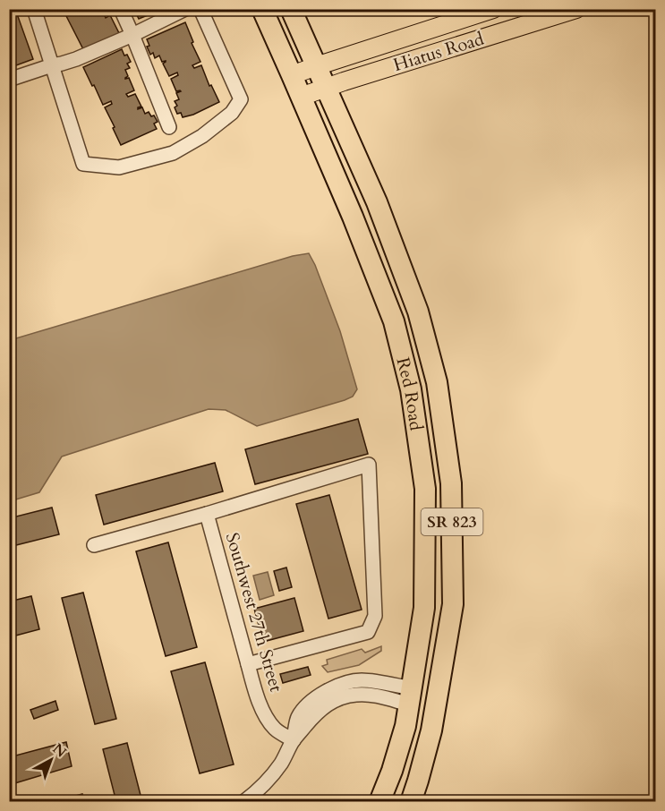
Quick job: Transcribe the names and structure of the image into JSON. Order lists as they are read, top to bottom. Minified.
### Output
{"streets":{"highway":["Red Road","SR 823"],"main road":["Hiatus Road"],"street":["Southwest 27th Street"]},"crossings":[["Hiatus Road","Red Road"]],"north":"top right"}
